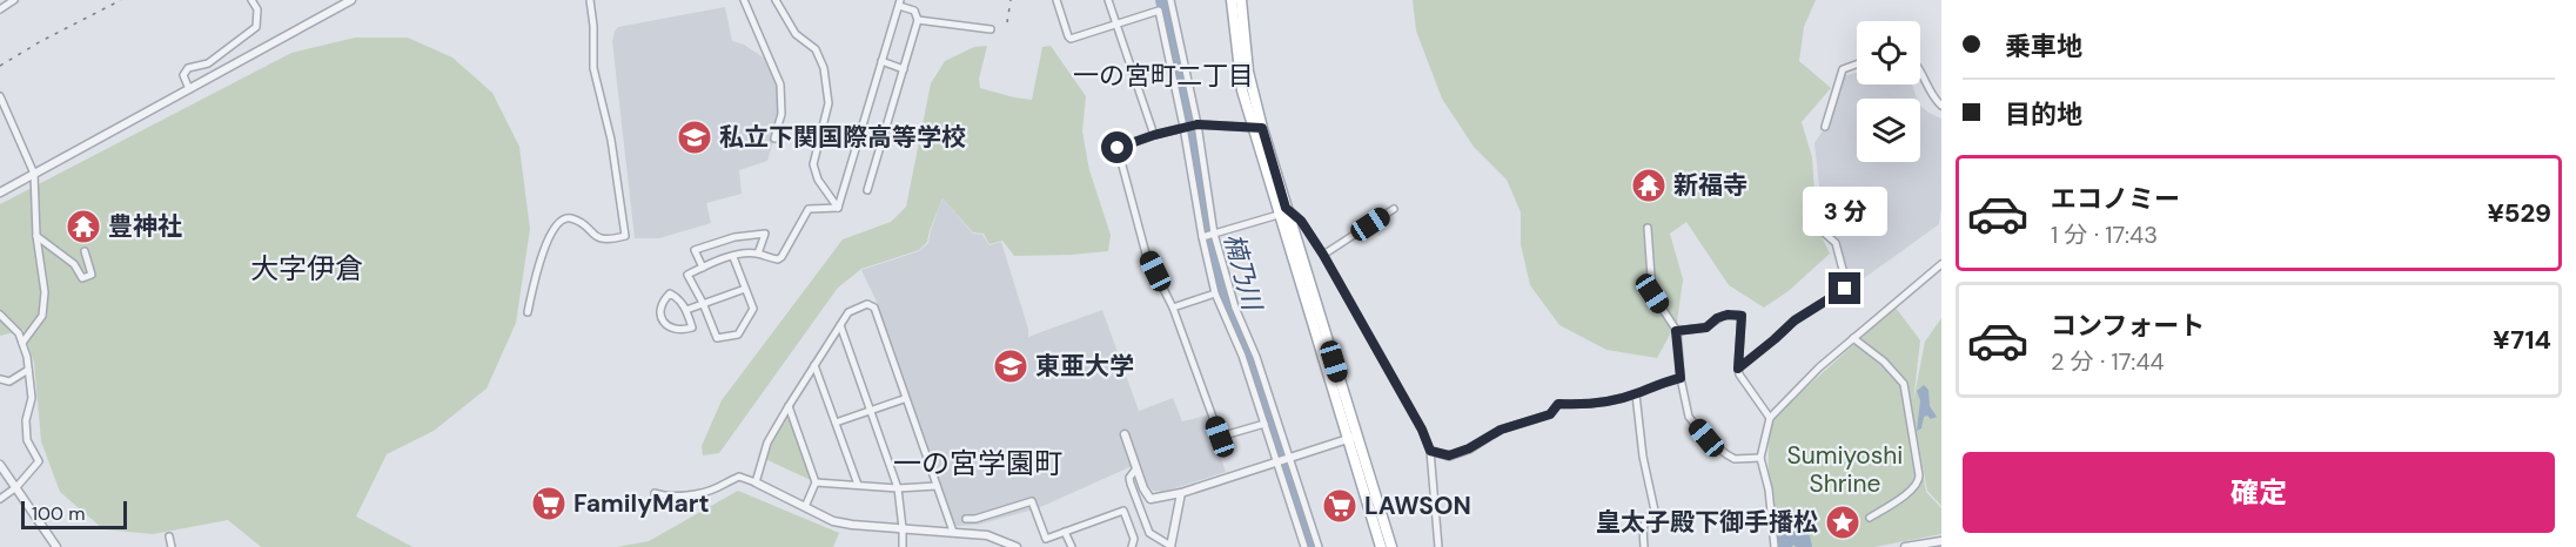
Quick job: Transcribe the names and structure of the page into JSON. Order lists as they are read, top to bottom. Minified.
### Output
{"districts":["一の宮町二丁目","大字伊倉","一の宮学園町"],"water":["楠乃川"],"parks":["Sumiyoshi Shrine"],"places":{"school or university":["私立下関国際高等学校","東亜大学"],"temple":["新福寺","豊神社"],"supermarket":["FamilyMart","LAWSON"],"place":["皇太子殿下御手播松"]},"scale_bar":"100 m","page":{"banner":["乗車地","目的地"],"list":[{"name":"エコノミー","note":"1 分 · 17:43","value":"¥529"},{"name":"コンフォート","note":"2 分 · 17:44","value":"¥714"}],"bubble":"3 分","buttons":"確定","scale":"100 m"}}
